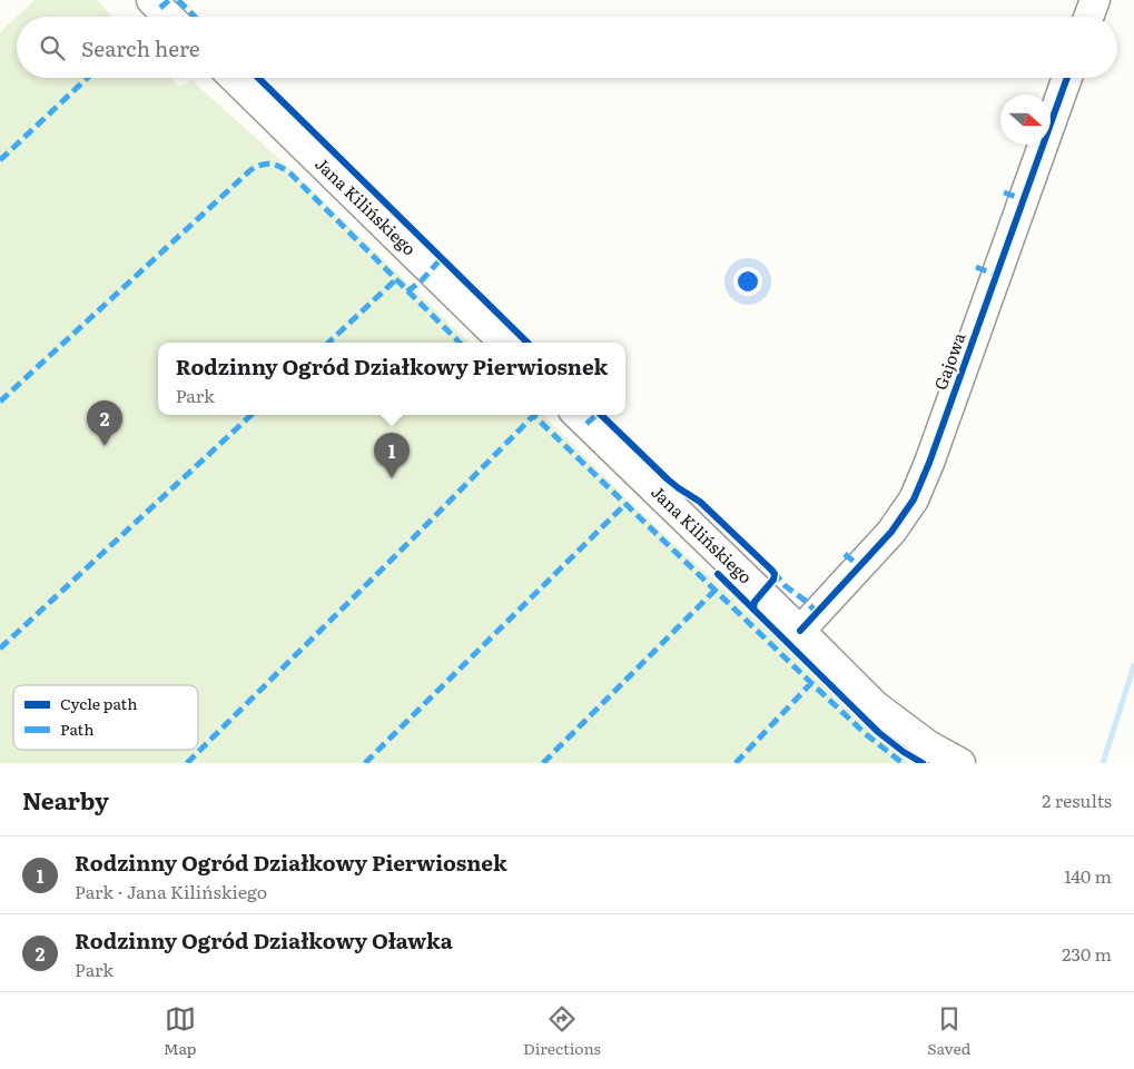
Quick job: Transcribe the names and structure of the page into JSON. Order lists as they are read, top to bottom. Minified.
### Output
{"streets":{"street":["Jana Kilińskiego","Gajowa"]},"crossings":[["Jana Kilińskiego","Gajowa"]],"legend":["Cycle path","Path"],"north":"right","page":{"search":"Search here","popup":["Rodzinny Ogród Działkowy Pierwiosnek","Park"],"pins":["2","1"],"heading":["Nearby","2 results"],"list":[{"mark":"1","name":"Rodzinny Ogród Działkowy Pierwiosnek","note":"Park · Jana Kilińskiego","value":"140 m"},{"mark":"2","name":"Rodzinny Ogród Działkowy Oławka","note":"Park","value":"230 m"}],"nav":["Map","Directions","Saved"]}}
